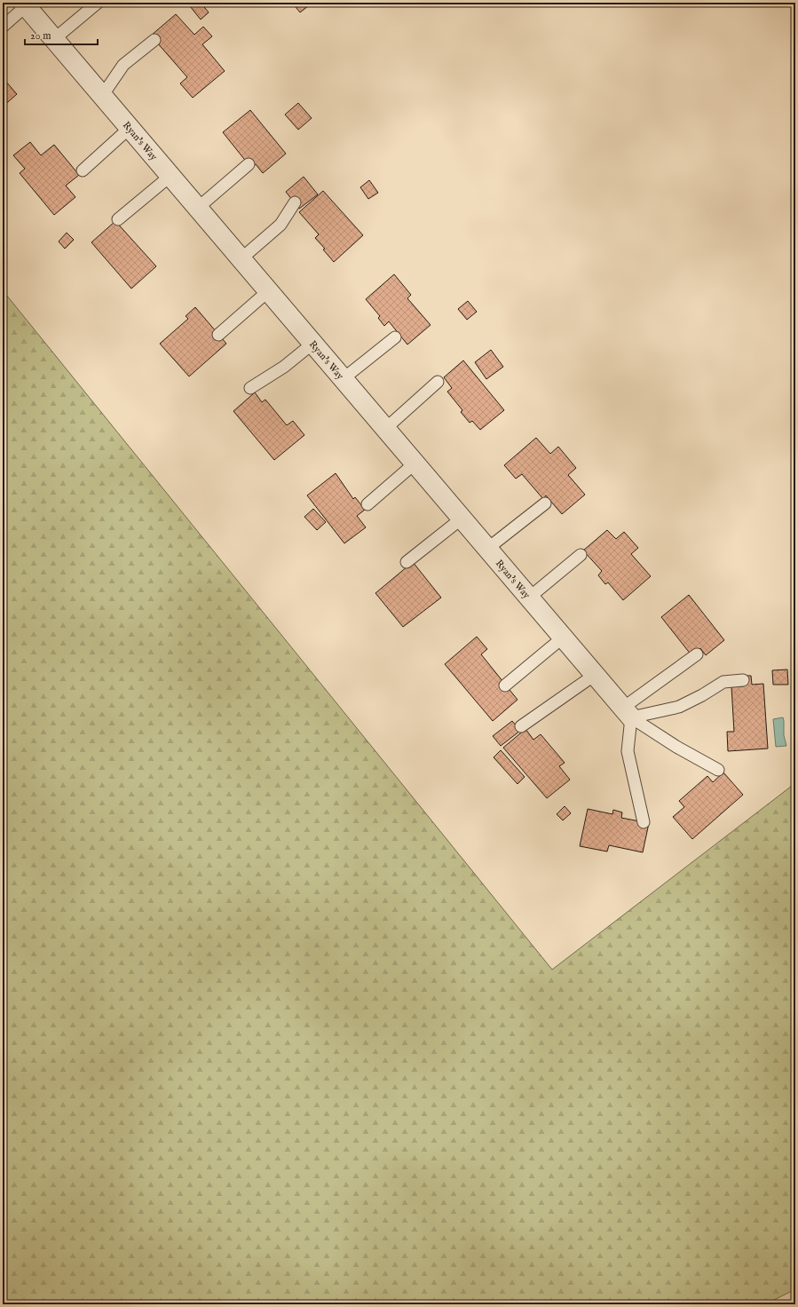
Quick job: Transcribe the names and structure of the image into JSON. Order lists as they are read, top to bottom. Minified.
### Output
{"streets":{"street":["Ryan's Way"]},"scale_bar":"20 m"}
